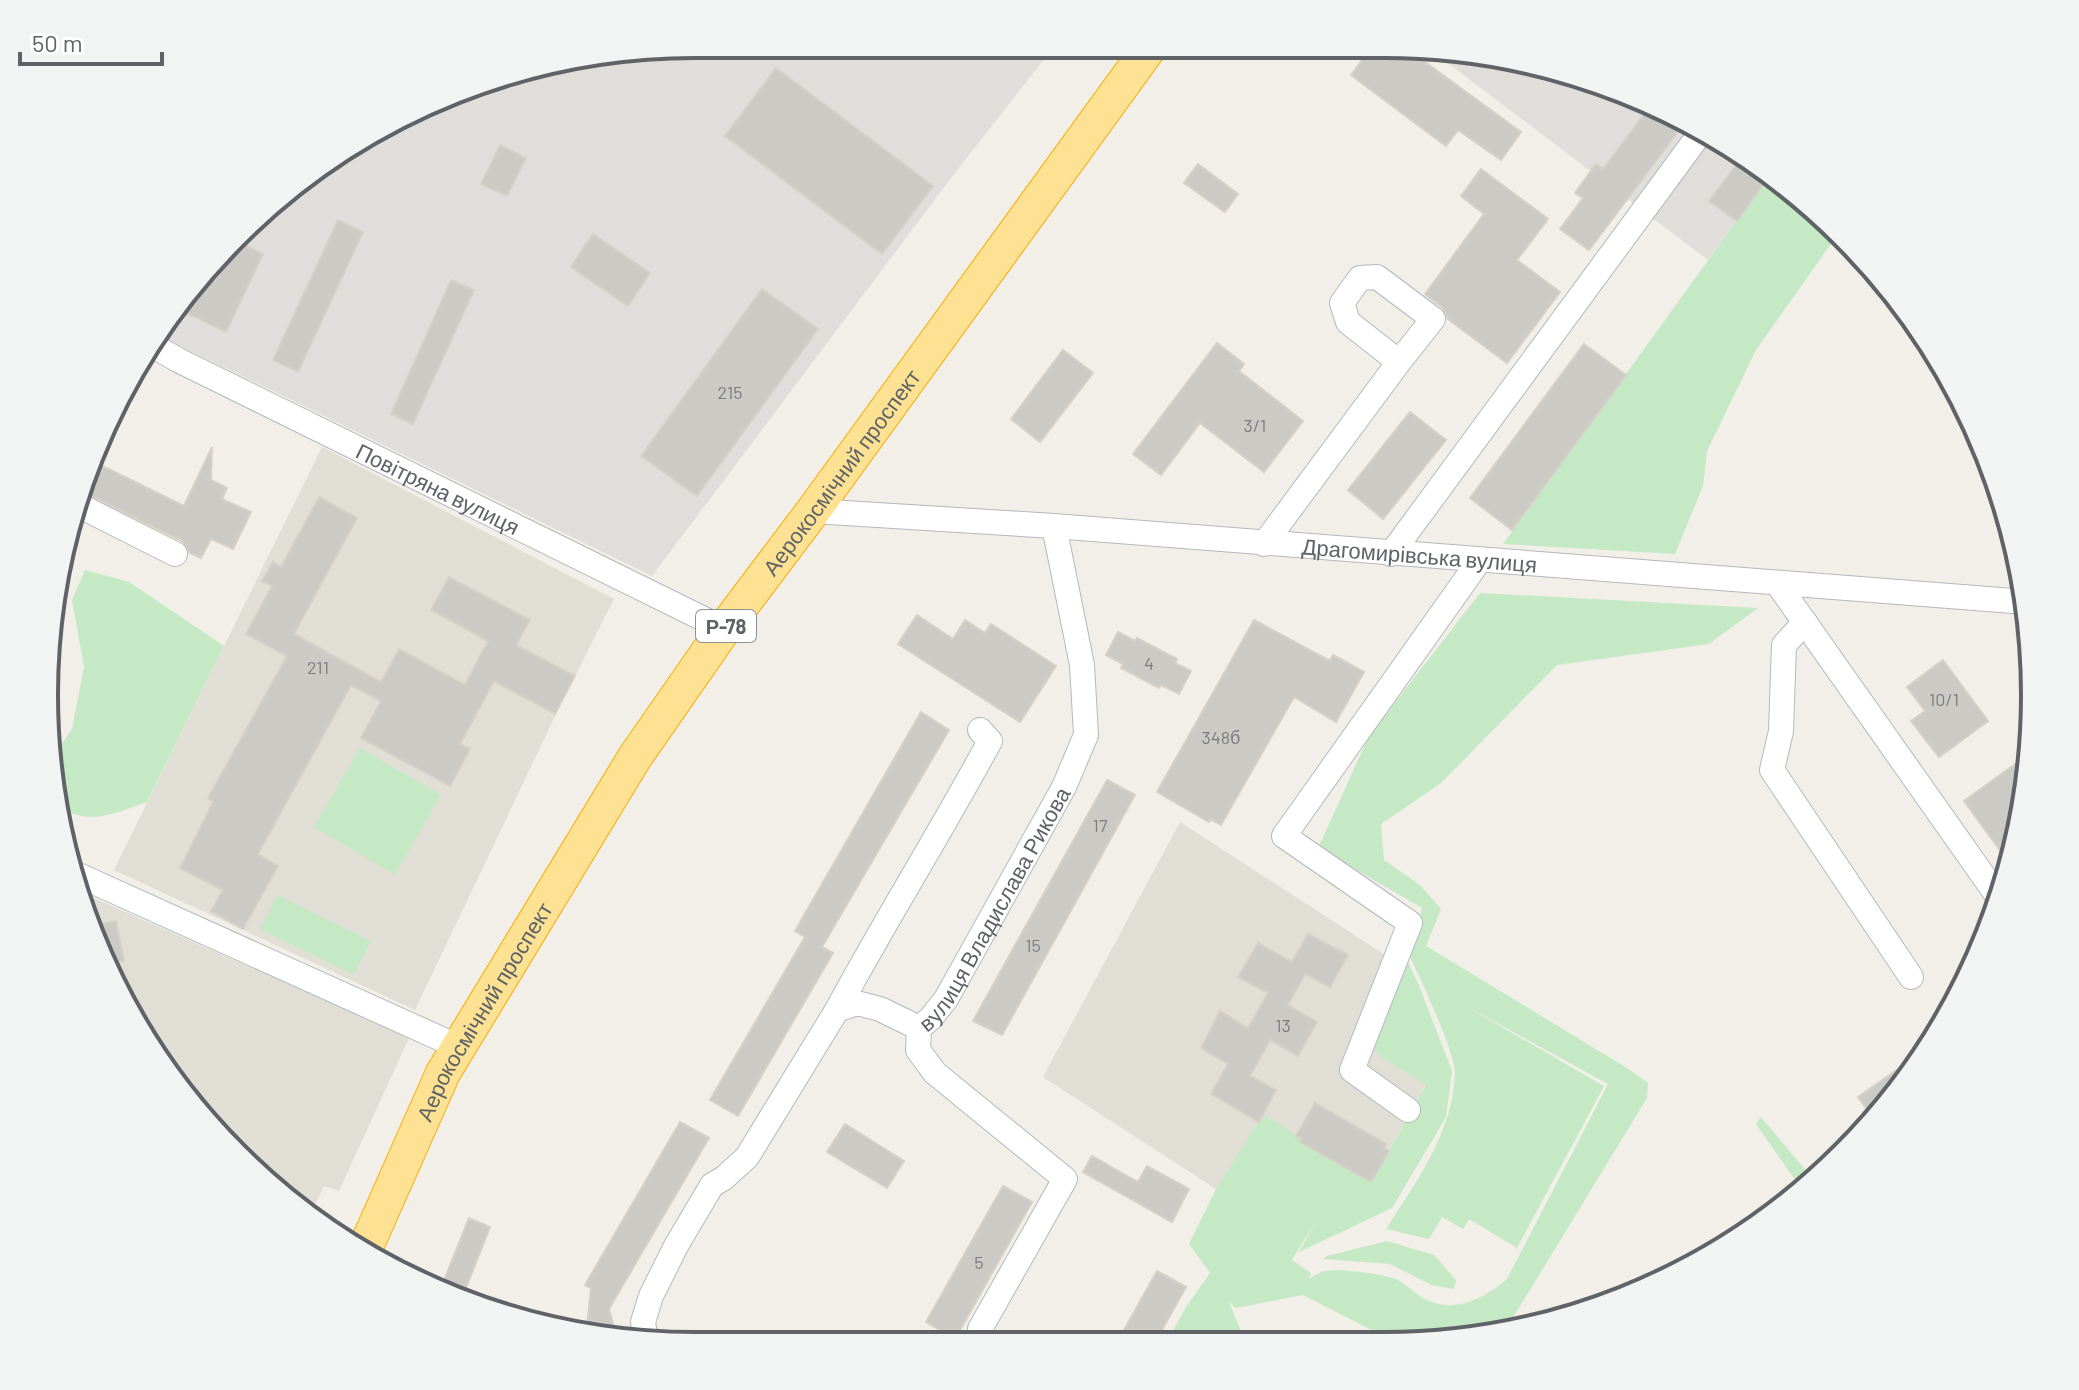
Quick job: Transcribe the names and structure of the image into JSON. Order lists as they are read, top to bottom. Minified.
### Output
{"streets":{"highway":["Аерокосмічний проспект","Р-78"],"street":["Повітряна вулиця","Драгомирівська вулиця","вулиця Владислава Рикова"]},"crossings":[["Аерокосмічний проспект","Повітряна вулиця"],["Аерокосмічний проспект","Драгомирівська вулиця"],["Драгомирівська вулиця","вулиця Владислава Рикова"]],"house_numbers":["215","3/1","4","211","10/1","348б","17","15","13","5"],"scale_bar":"50 m"}
